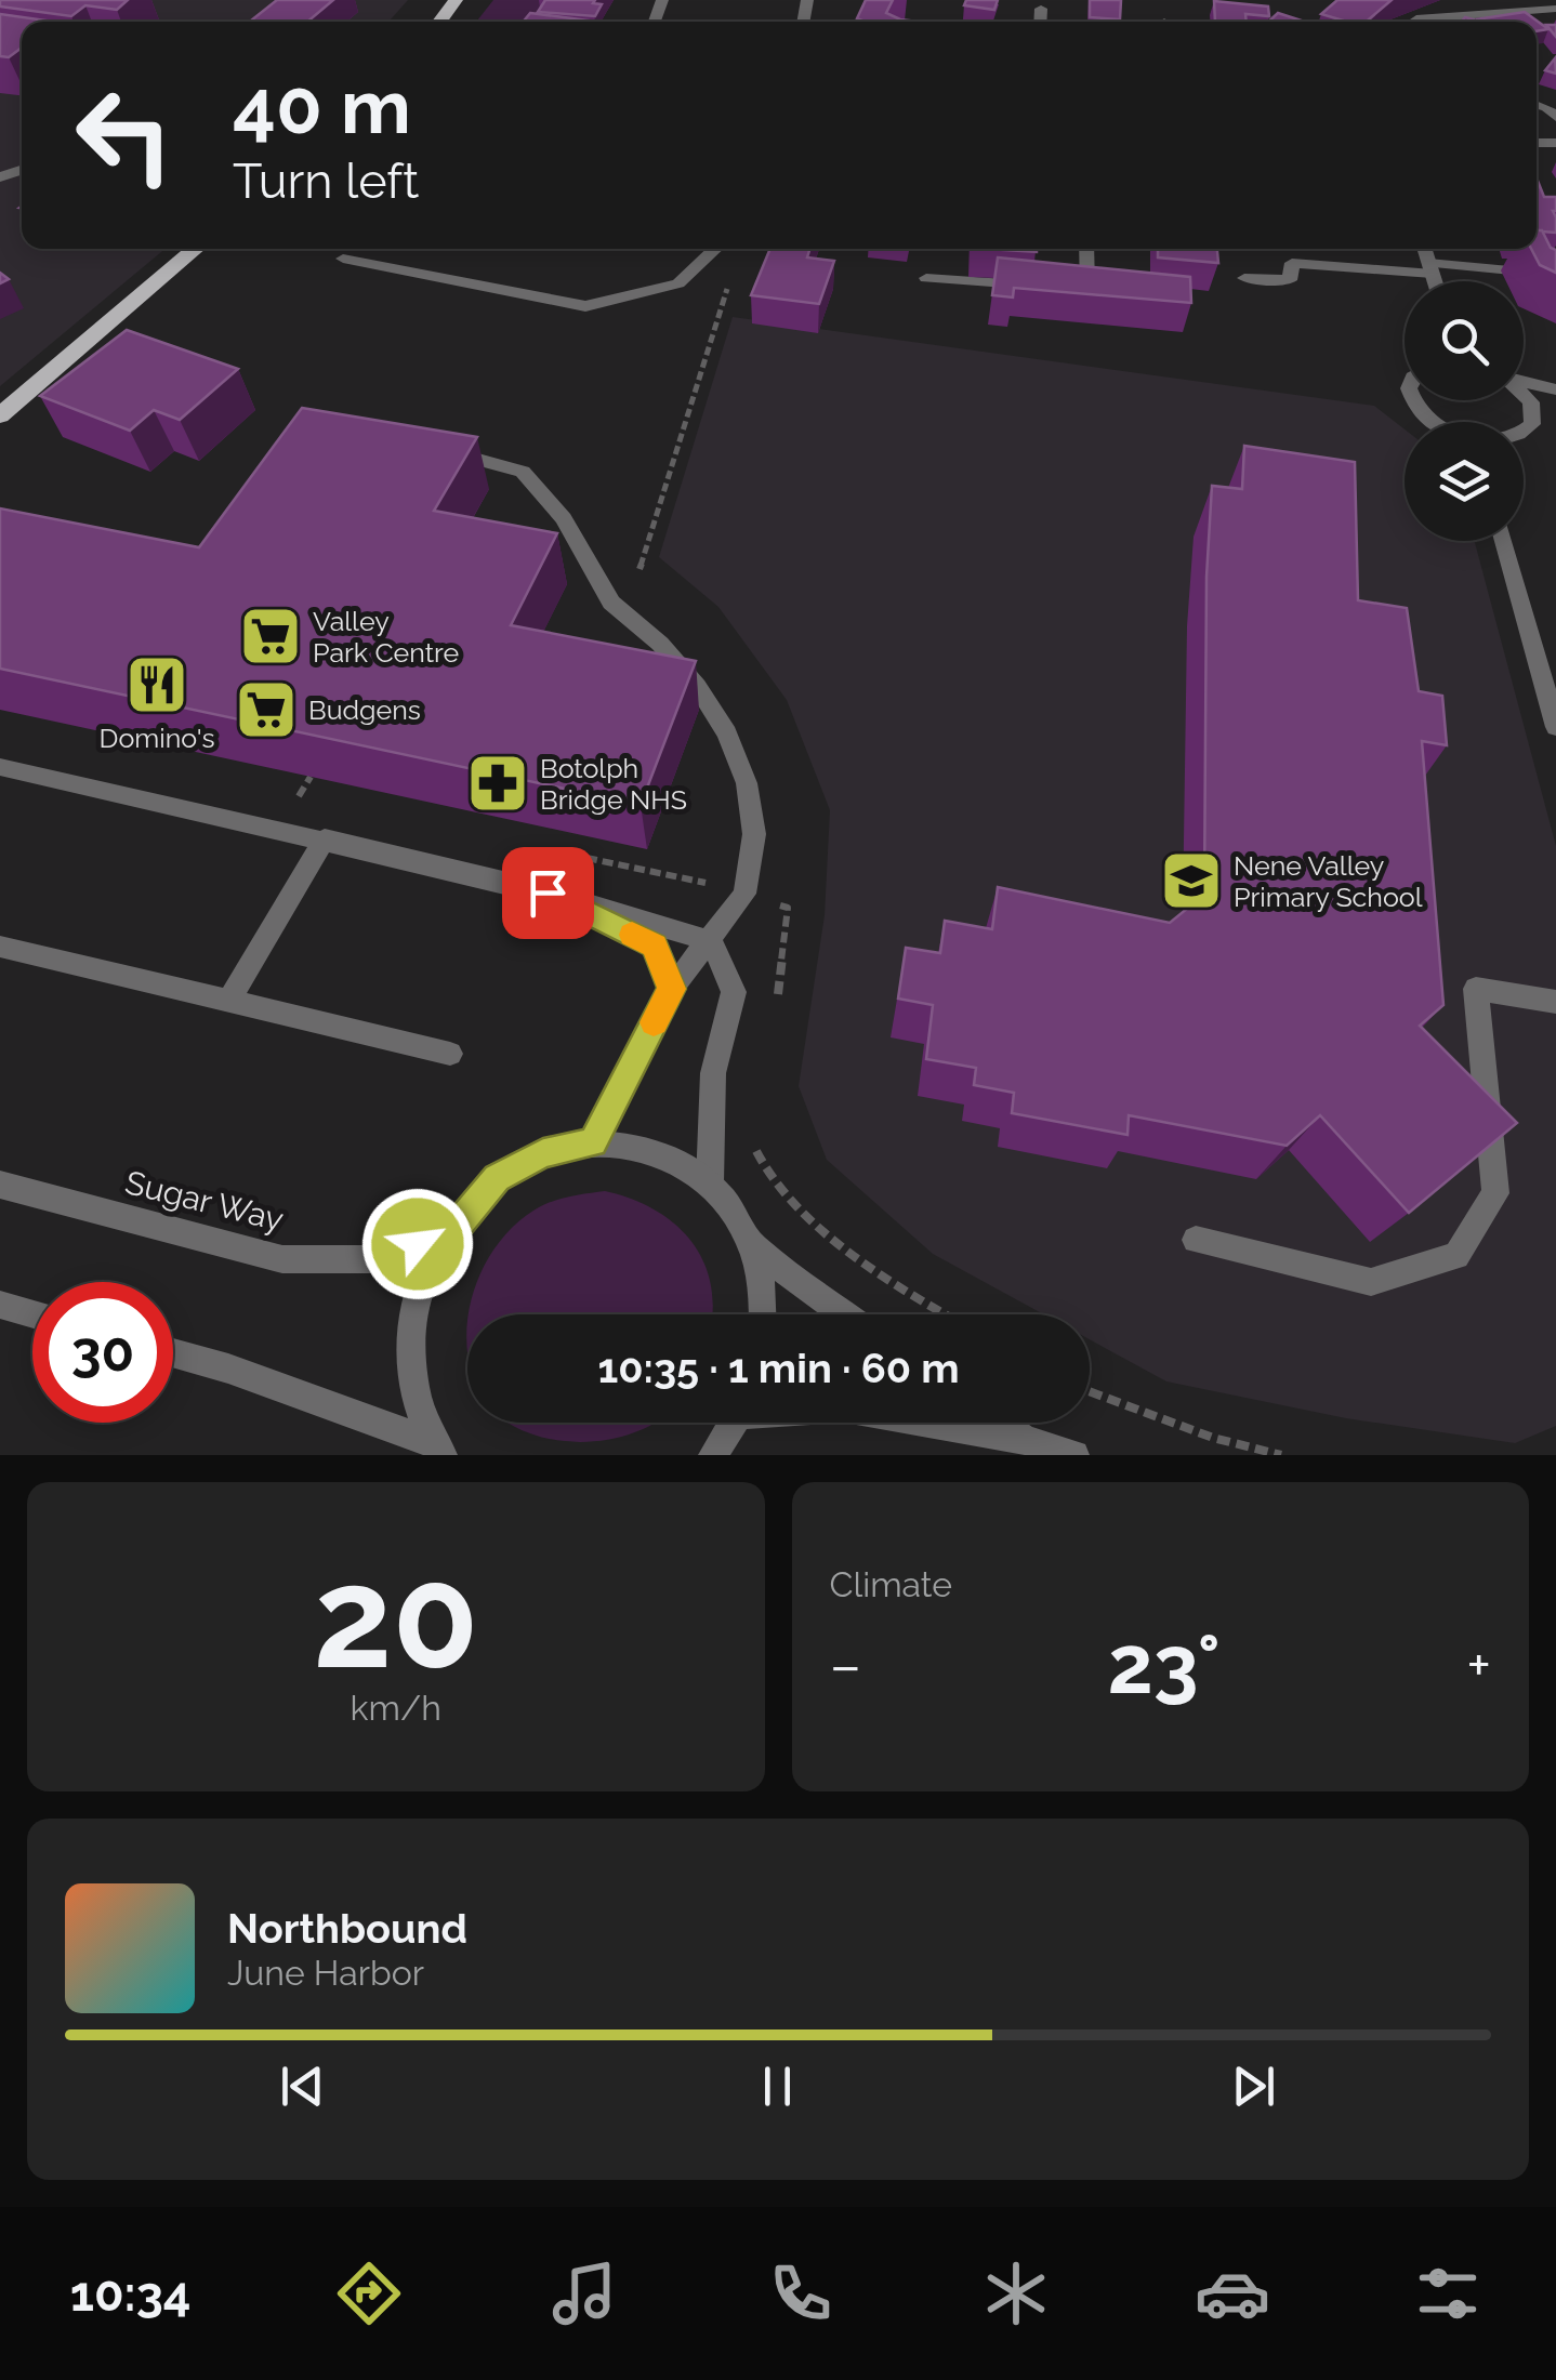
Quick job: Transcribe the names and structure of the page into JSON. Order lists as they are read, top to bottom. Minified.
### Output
{"streets":{"street":["Sugar Way"]},"places":{"supermarket":["Valley Park Centre","Budgens"],"restaurant":["Domino's"],"pharmacy":["Botolph Bridge NHS"],"school or university":["Nene Valley Primary School"]},"page":{"turn":["40 m","Turn left"],"limit":"30","trip":"10:35 · 1 min · 60 m","tile":[["20","km/h"],"Climate"],"heat":["−","23°","+"],"song":["Northbound","June Harbor"],"tabs":"10:34"}}
